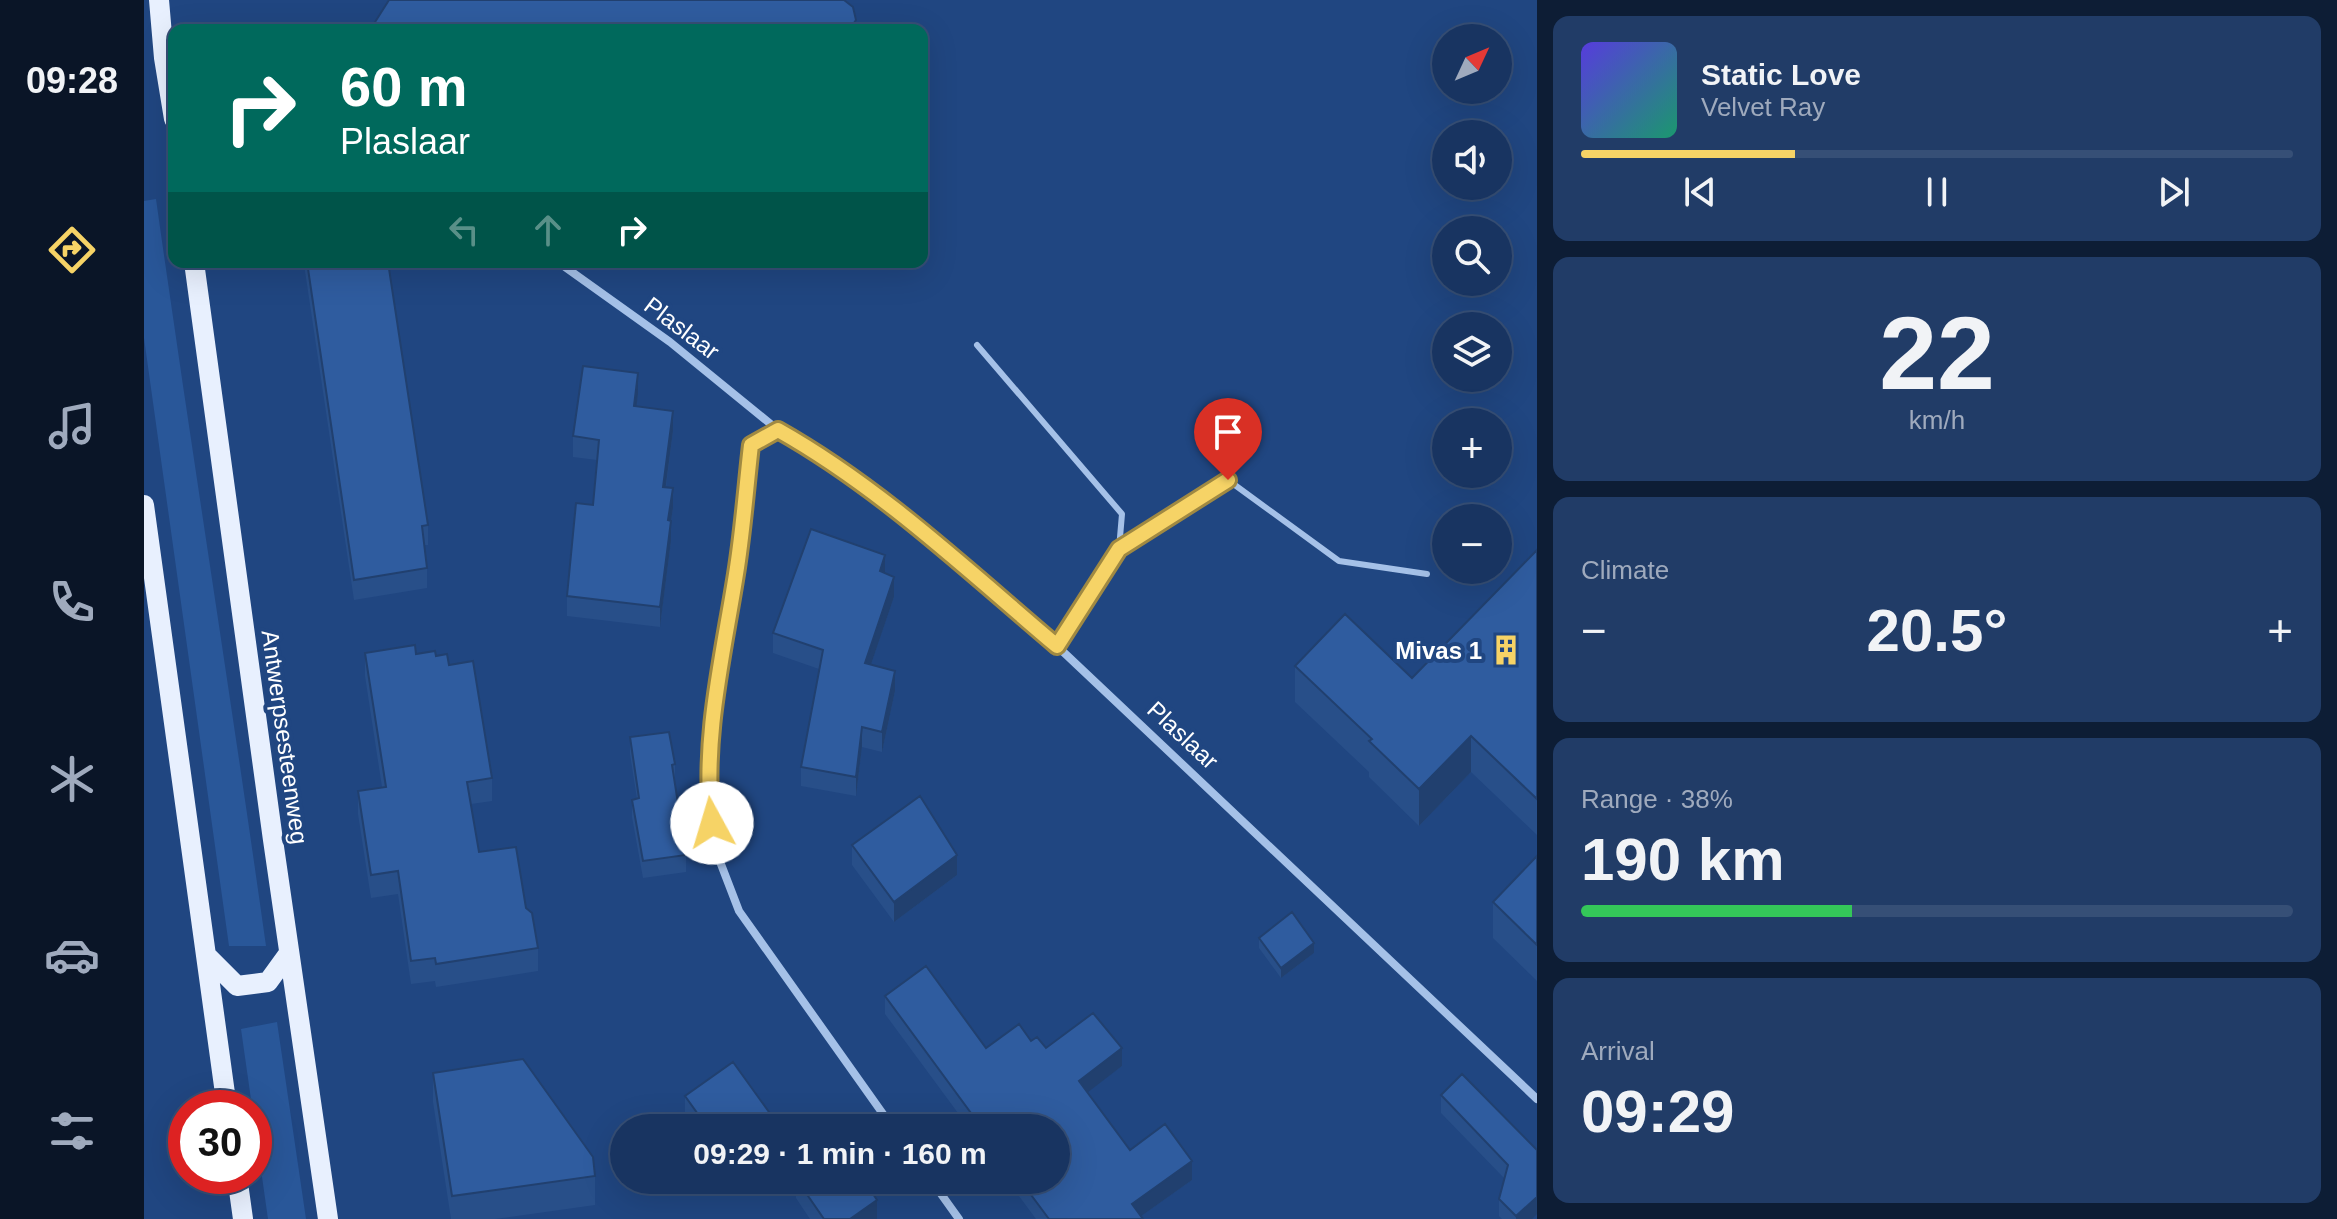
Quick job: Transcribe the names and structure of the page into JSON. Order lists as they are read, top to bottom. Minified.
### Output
{"streets":{"main road":["Antwerpsesteenweg"],"street":["Plaslaar"]},"places":{"building":["Mivas 1"]},"north":"top right","page":{"tabs":"09:28","map_buttons":["+","−"],"turn":["60 m","Plaslaar"],"song":["Static Love","Velvet Ray"],"tile":[["22","km/h"],"Climate",["Range · 38%","190 km"],["Arrival","09:29"]],"heat":["−","20.5°","+"],"limit":"30","trip":"09:29 · 1 min · 160 m"}}
